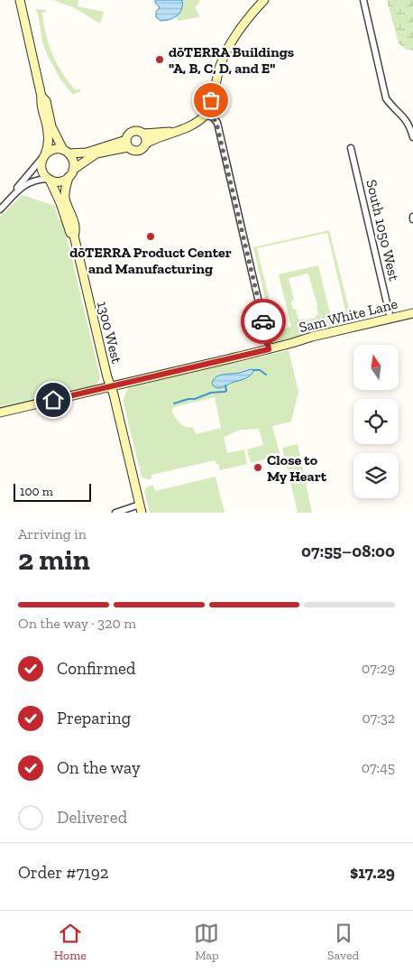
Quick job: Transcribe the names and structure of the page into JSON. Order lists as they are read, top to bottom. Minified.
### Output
{"streets":{"street":["South 1050 West","Sam White Lane","1300 West"]},"crossings":[["South 1050 West","Sam White Lane"],["Sam White Lane","1300 West"]],"places":["dōTERRA Buildings \"A, B, C, D, and E\"","dōTERRA Product Center and Manufacturing","Close to My Heart"],"scale_bar":"100 m","north":"top","page":{"scale":"100 m","heading":["2 min","Arriving in","07:55–08:00"],"panel":["Order #7192","$17.29"],"bar":"On the way · 320 m","list":[["Confirmed","07:29"],["Preparing","07:32"],["On the way","07:45"],"Delivered"],"tabs":["Home","Map","Saved"]}}
